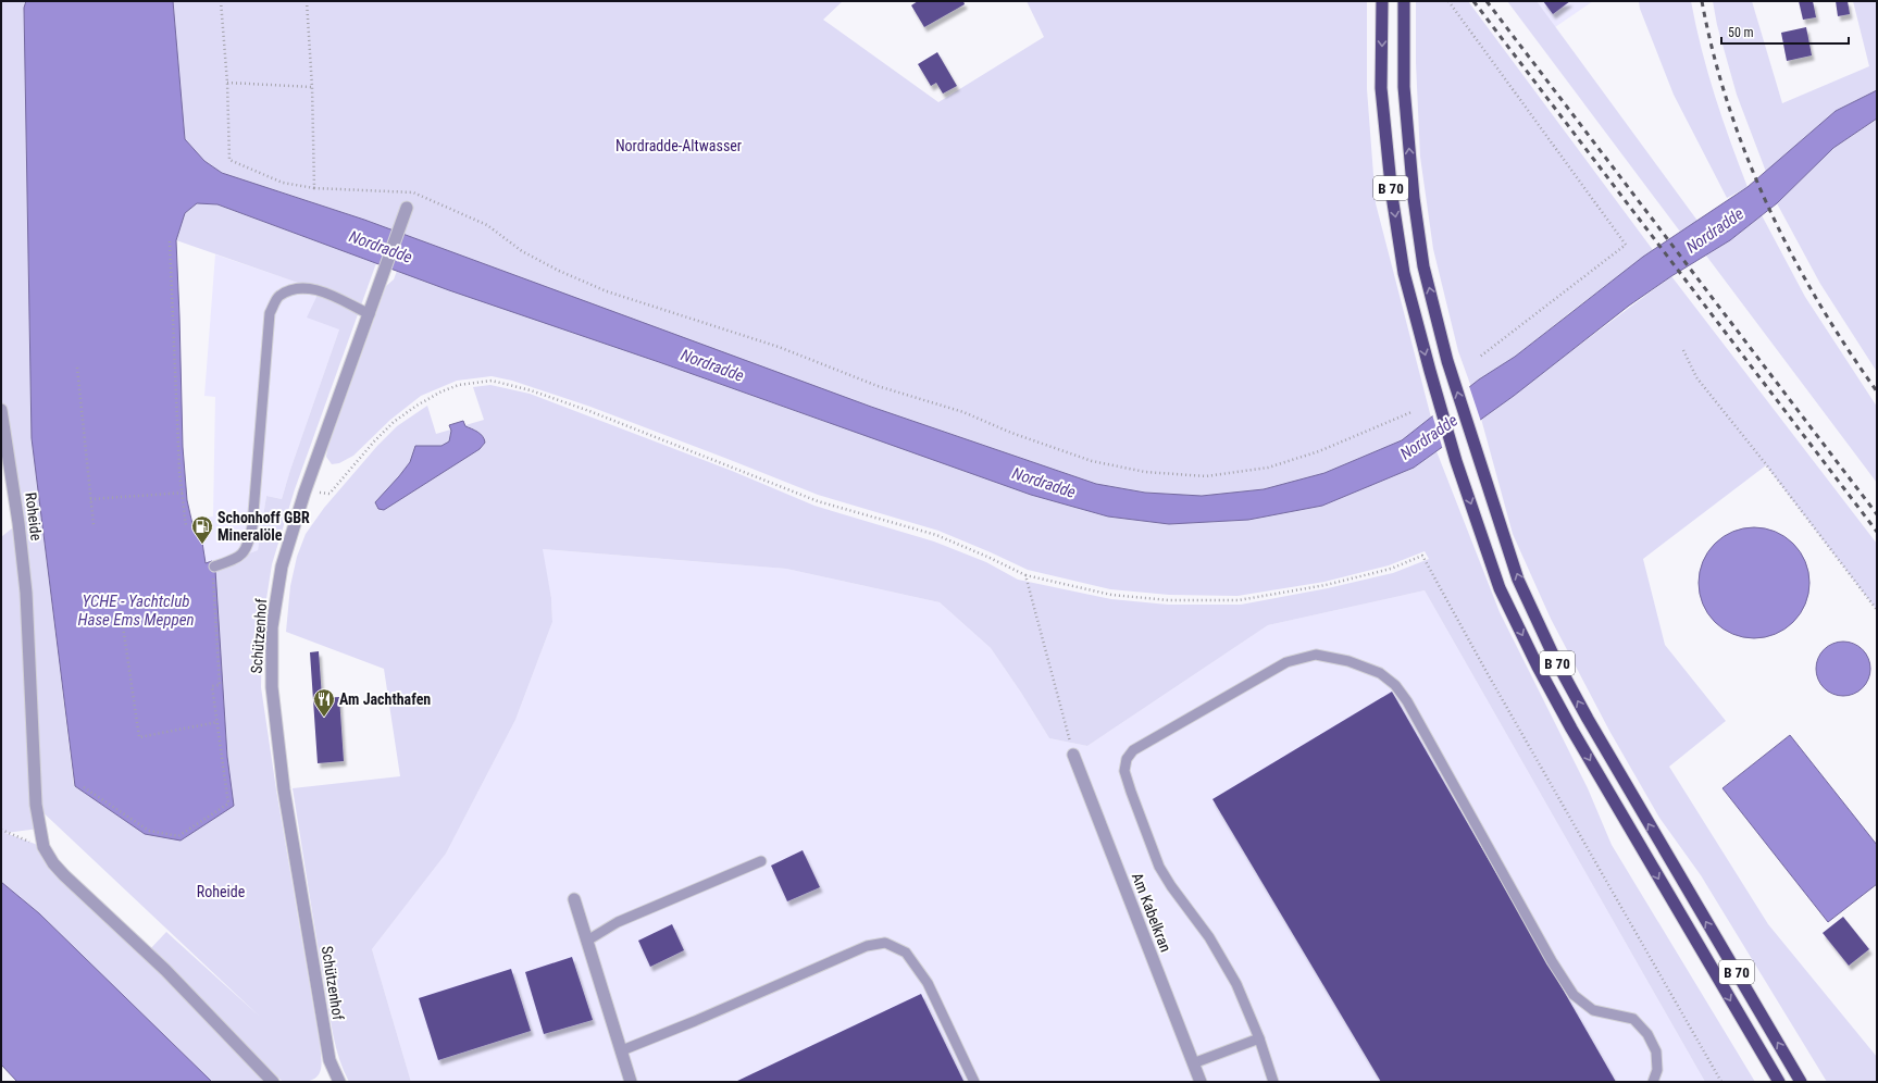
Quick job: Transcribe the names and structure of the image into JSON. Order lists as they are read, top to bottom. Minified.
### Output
{"streets":{"highway":["B 70"],"street":["Roheide","Schützenhof","Am Kabelkran"]},"water":["Nordradde","YCHE - Yachtclub Hase Ems Meppen"],"parks":["Nordradde-Altwasser","Roheide"],"places":{"fuel station":["Schonhoff GBR Mineralöle"],"restaurant":["Am Jachthafen"]},"scale_bar":"50 m"}
